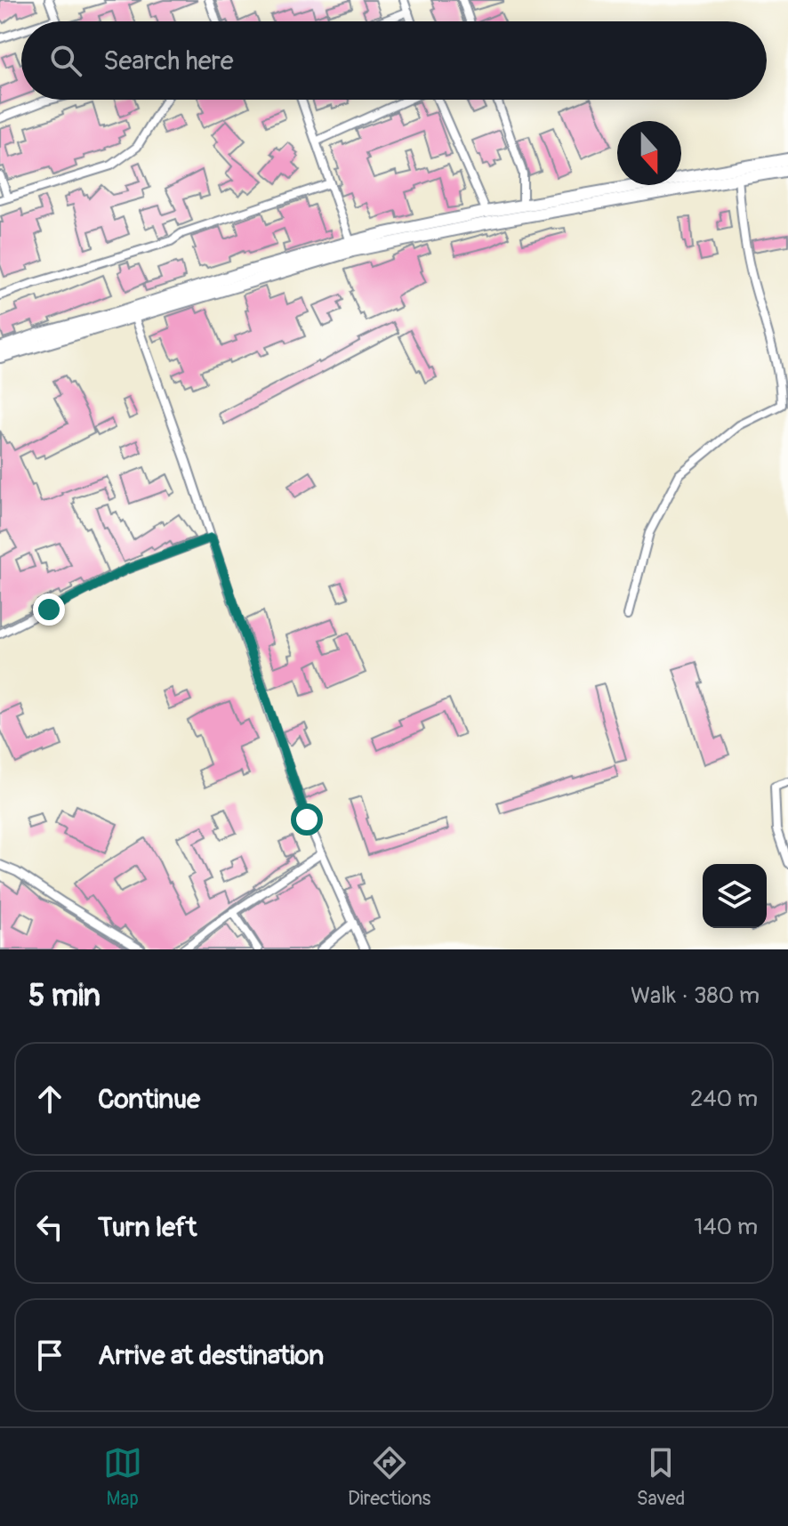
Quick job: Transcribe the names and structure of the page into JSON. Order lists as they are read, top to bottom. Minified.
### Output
{"north":"bottom","page":{"search":"Search here","heading":["5 min","Walk · 380 m"],"list":[["Continue","240 m"],["Turn left","140 m"],"Arrive at destination"],"nav":["Map","Directions","Saved"]}}
